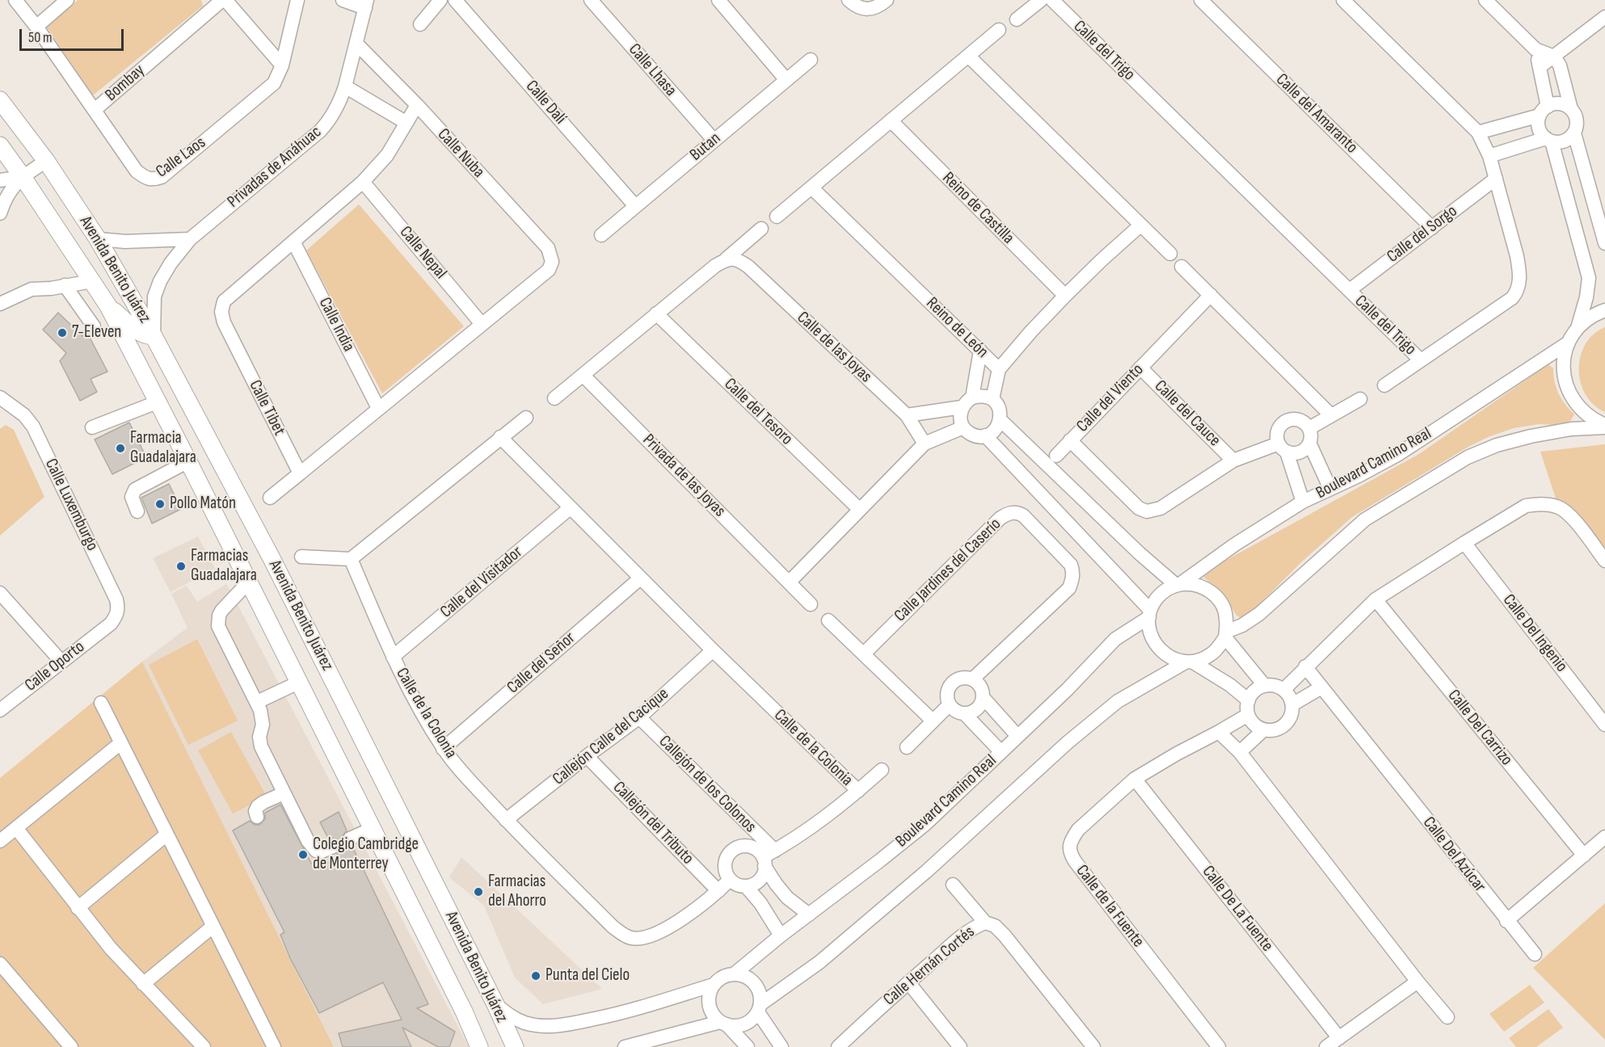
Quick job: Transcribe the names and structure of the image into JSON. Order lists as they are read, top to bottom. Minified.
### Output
{"streets":{"main road":["Avenida Benito Juárez"],"street":["Calle del Trigo","Calle Lhasa","Bombay","Calle Dalí","Calle del Amaranto","Butan","Calle Nuba","Calle Laos","Privadas de Anáhuac","Reino de Castilla","Calle del Sorgo","Calle Nepal","Calle India","Reino de León","Calle de las Joyas","Calle del Viento","Calle Tibet","Calle del Tesoro","Calle del Cauce","Boulevard Camino Real","Privada de las Joyas","Calle Luxemburgo","Calle Jardines del Caserío","Calle del Visitador","Calle Del Ingenio","Calle del Señor","Calle Oporto","Calle de la Colonia","Calle Del Carrizo","Callejón Calle del Cacique","Callejón de los Colonos","Callejón del Tributo","Calle Del Azúcar","Calle de la Fuente","Calle De La Fuente","Calle Hernán Cortés"]},"crossings":[["Calle del Trigo","Calle del Sorgo"],["Calle Lhasa","Butan"],["Bombay","Calle Laos"],["Calle Dalí","Butan"],["Calle del Amaranto","Calle del Sorgo"],["Calle Nuba","Privadas de Anáhuac"],["Calle Nuba","Calle Nepal"],["Calle Nuba","Calle Tibet"],["Privadas de Anáhuac","Avenida Benito Juárez"],["Reino de Castilla","Reino de León"],["Calle Nepal","Calle Tibet"],["Calle India","Calle Tibet"],["Calle del Viento","Calle del Cauce"],["Boulevard Camino Real","Callejón de los Colonos"],["Calle Luxemburgo","Calle Oporto"],["Calle del Visitador","Calle de la Colonia"],["Calle del Señor","Calle de la Colonia"],["Calle de la Colonia","Callejón Calle del Cacique"],["Calle de la Colonia","Callejón de los Colonos"],["Calle de la Colonia","Callejón del Tributo"],["Callejón Calle del Cacique","Callejón de los Colonos"],["Callejón Calle del Cacique","Callejón del Tributo"],["Calle de la Fuente","Calle De La Fuente"]],"places":["7-Eleven","Farmacia Guadalajara","Pollo Matón","Farmacias Guadalajara","Colegio Cambridge de Monterrey","Farmacias del Ahorro","Punta del Cielo"],"scale_bar":"50 m"}
